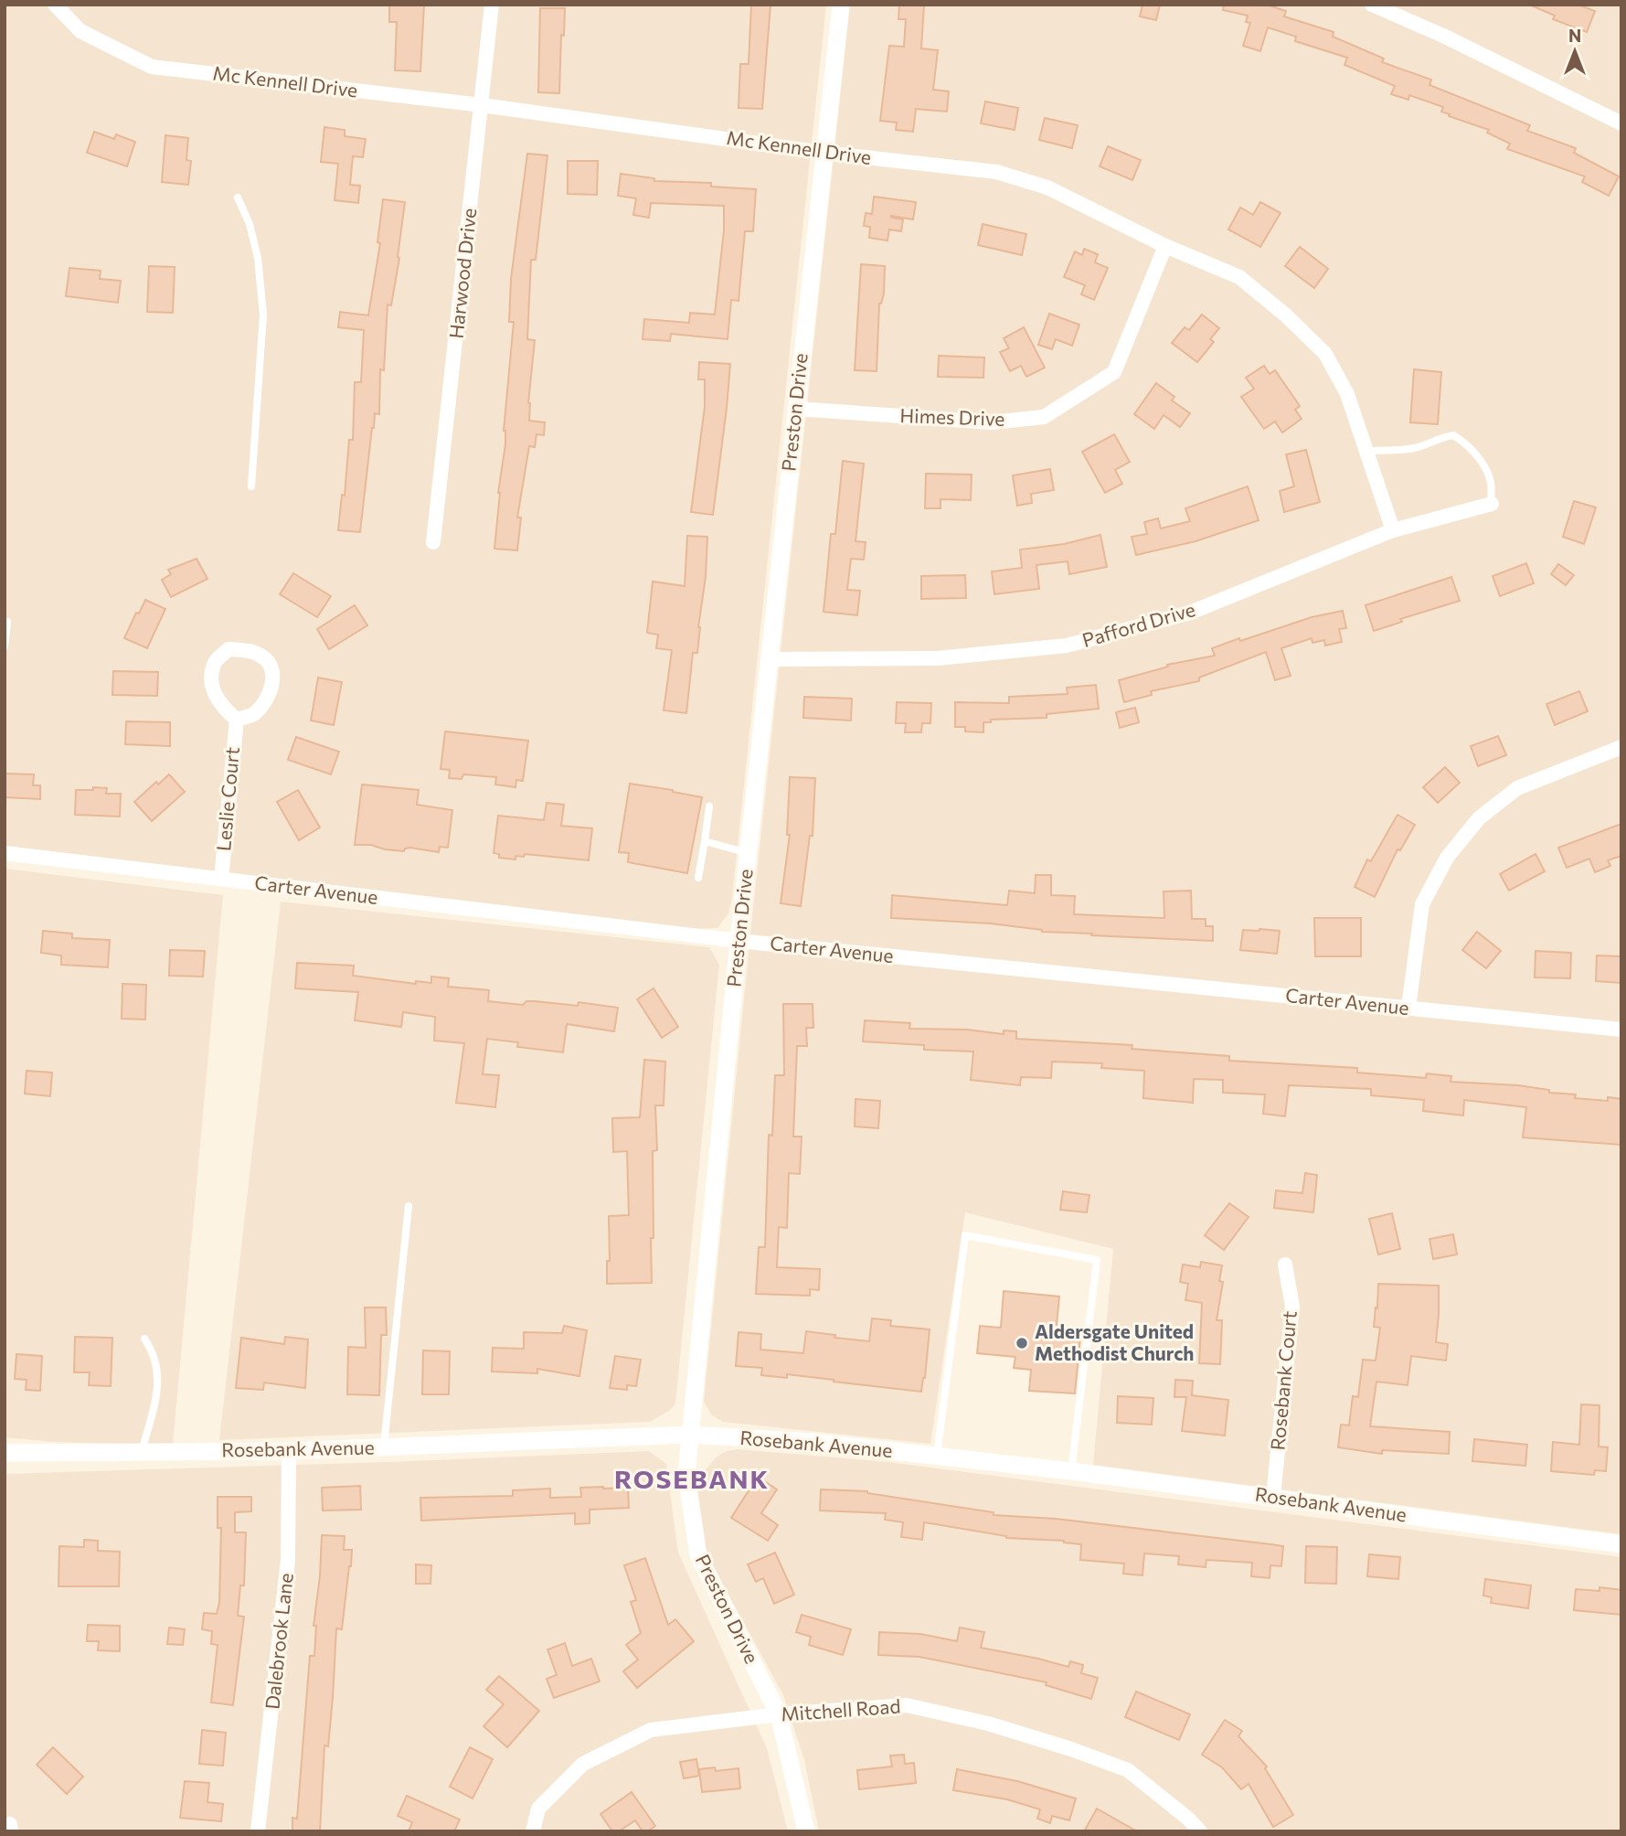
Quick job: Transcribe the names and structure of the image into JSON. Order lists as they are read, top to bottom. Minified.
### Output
{"streets":{"street":["Mc Kennell Drive","Harwood Drive","Preston Drive","Himes Drive","Pafford Drive","Leslie Court","Carter Avenue","Rosebank Court","Rosebank Avenue","Dalebrook Lane","Mitchell Road"]},"crossings":[["Mc Kennell Drive","Harwood Drive"],["Mc Kennell Drive","Preston Drive"],["Mc Kennell Drive","Himes Drive"],["Mc Kennell Drive","Pafford Drive"],["Preston Drive","Himes Drive"],["Preston Drive","Pafford Drive"],["Preston Drive","Carter Avenue"],["Preston Drive","Rosebank Avenue"],["Preston Drive","Mitchell Road"],["Leslie Court","Carter Avenue"],["Rosebank Court","Rosebank Avenue"],["Rosebank Avenue","Dalebrook Lane"]],"districts":["ROSEBANK"],"places":["Aldersgate United Methodist Church"],"north":"top"}
